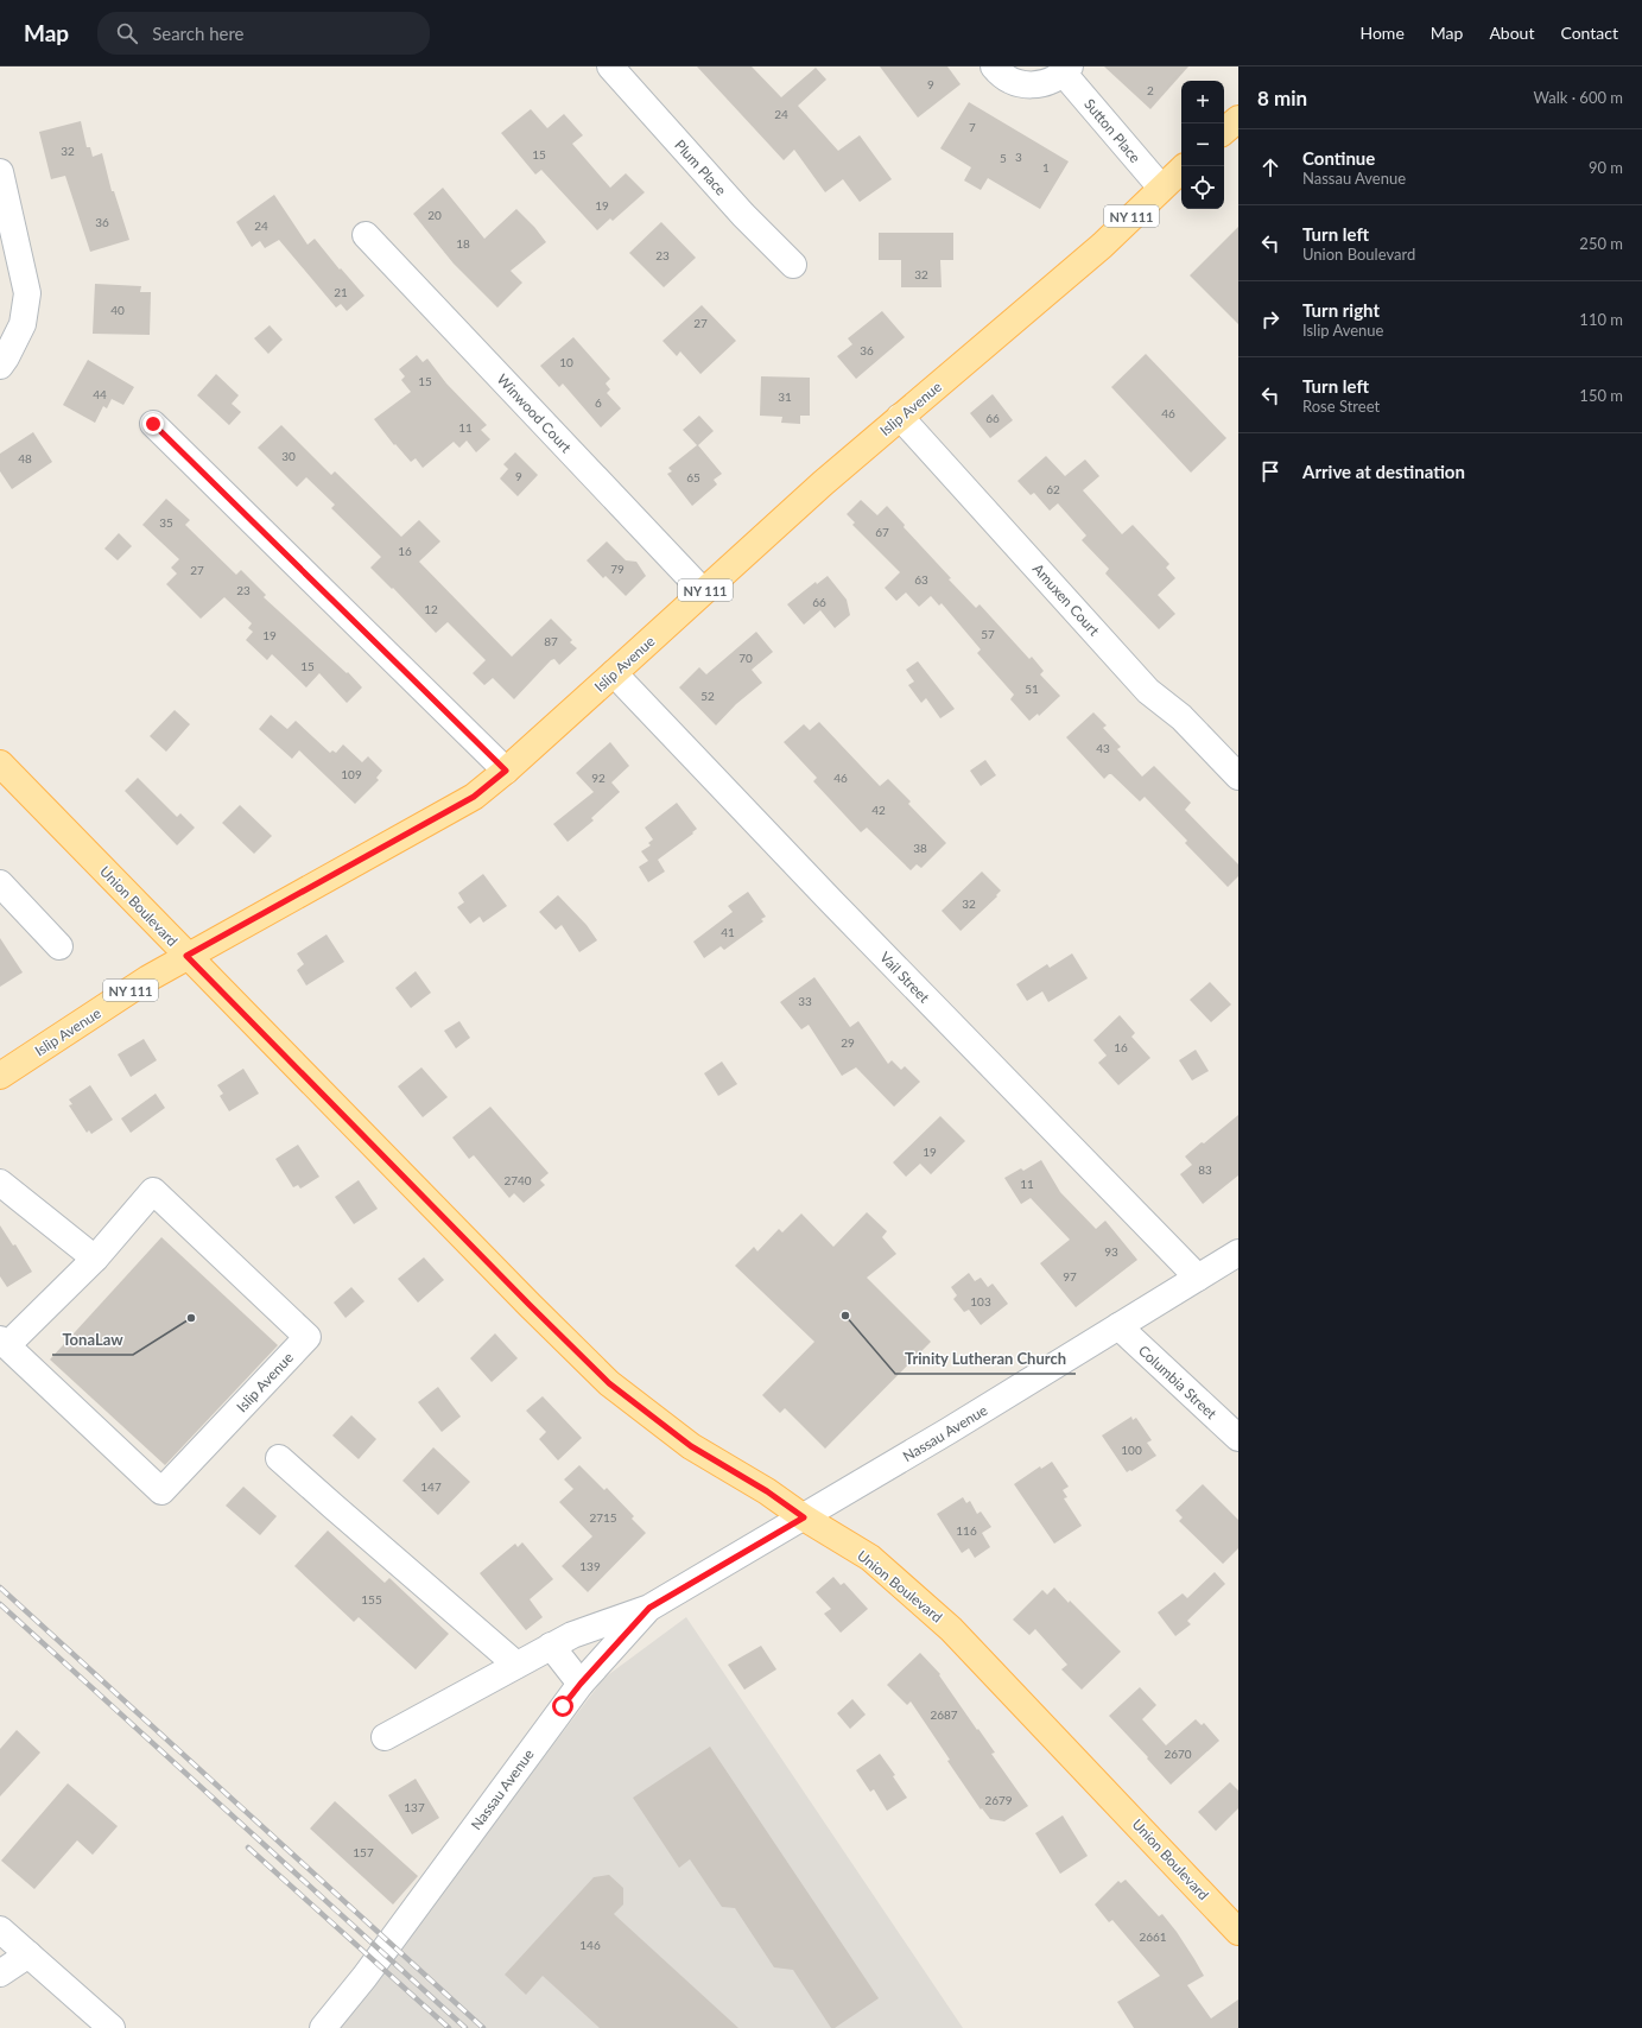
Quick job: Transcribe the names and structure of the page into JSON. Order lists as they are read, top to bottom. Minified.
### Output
{"streets":{"main road":["NY 111","Islip Avenue","Union Boulevard"],"street":["Sutton Place","Plum Place","Winwood Court","Amuxen Court","Vail Street","Columbia Street","Nassau Avenue"]},"crossings":[["Sutton Place","Islip Avenue"],["Islip Avenue","Winwood Court"],["Islip Avenue","Amuxen Court"],["Islip Avenue","Union Boulevard"],["Islip Avenue","Vail Street"],["Union Boulevard","Nassau Avenue"],["Vail Street","Nassau Avenue"],["Columbia Street","Nassau Avenue"]],"places":["Trinity Lutheran Church","TonaLaw"],"house_numbers":["9","2","24","7","32","15","3","5","1","19","20","36","24","18","23","32","21","40","27","36","10","15","44","31","6","46","66","11","30","48","9","65","62","35","67","16","79","27","63","23","66","12","57","19","87","70","15","51","52","43","109","92","46","42","38","32","41","33","29","16","19","83","2740","11","93","97","103","100","147","2715","116","139","155","2687","2670","2679","137","157","2661","146"],"page":{"header":"Map","search":"Search here","nav":["Home","Map","About","Contact"],"heading":["8 min","Walk · 600 m"],"map_buttons":["+","−"],"list":[["Continue","Nassau Avenue","90 m"],["Turn left","Union Boulevard","250 m"],["Turn right","Islip Avenue","110 m"],["Turn left","Rose Street","150 m"],"Arrive at destination"]}}
